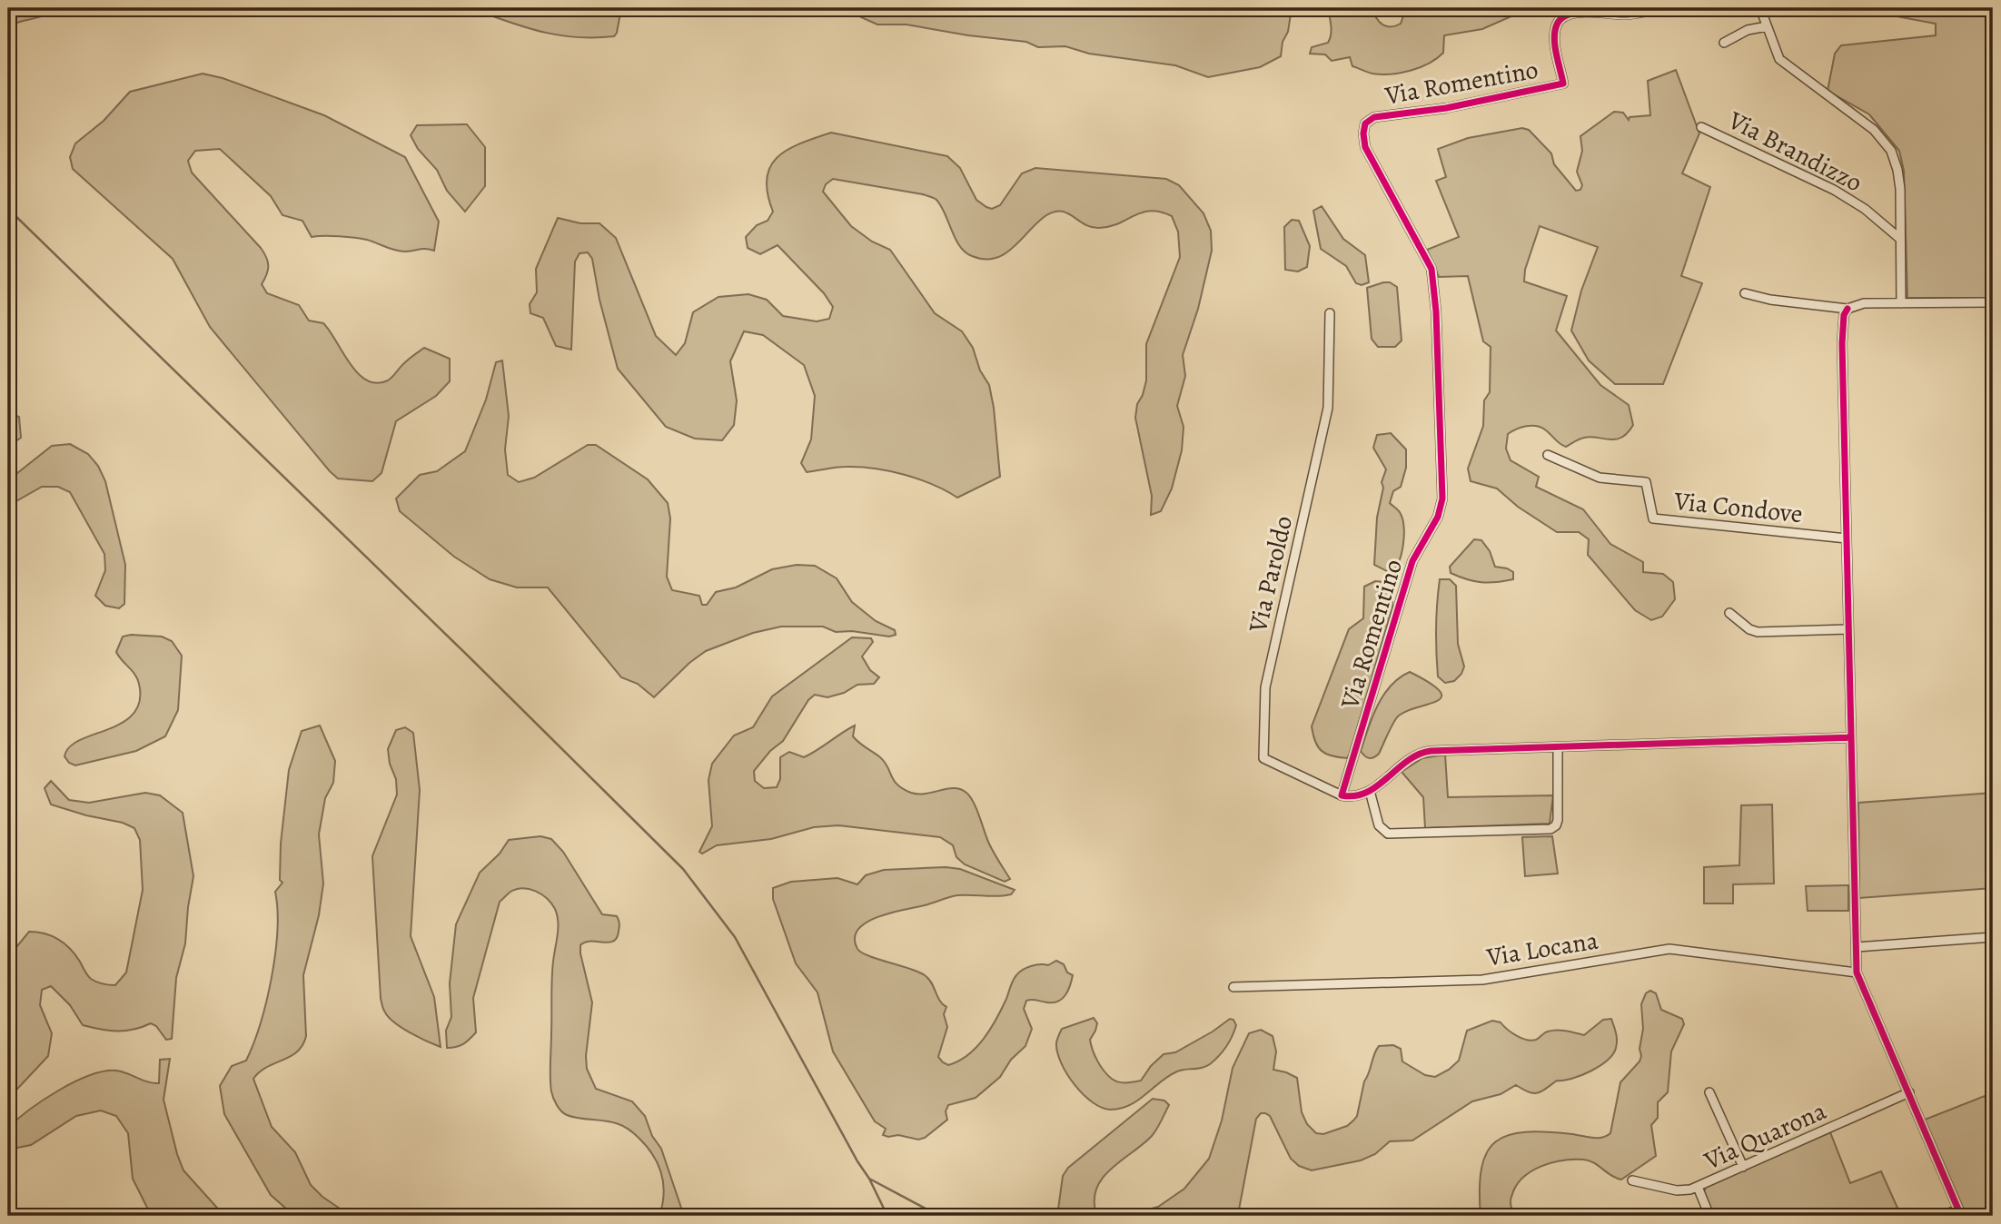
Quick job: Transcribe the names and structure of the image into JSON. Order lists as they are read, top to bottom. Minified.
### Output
{"streets":{"street":["Via Romentino","Via Brandizzo","Via Condove","Via Paroldo","Via Locana","Via Quarona"]},"crossings":[["Via Romentino","Via Paroldo"]]}
